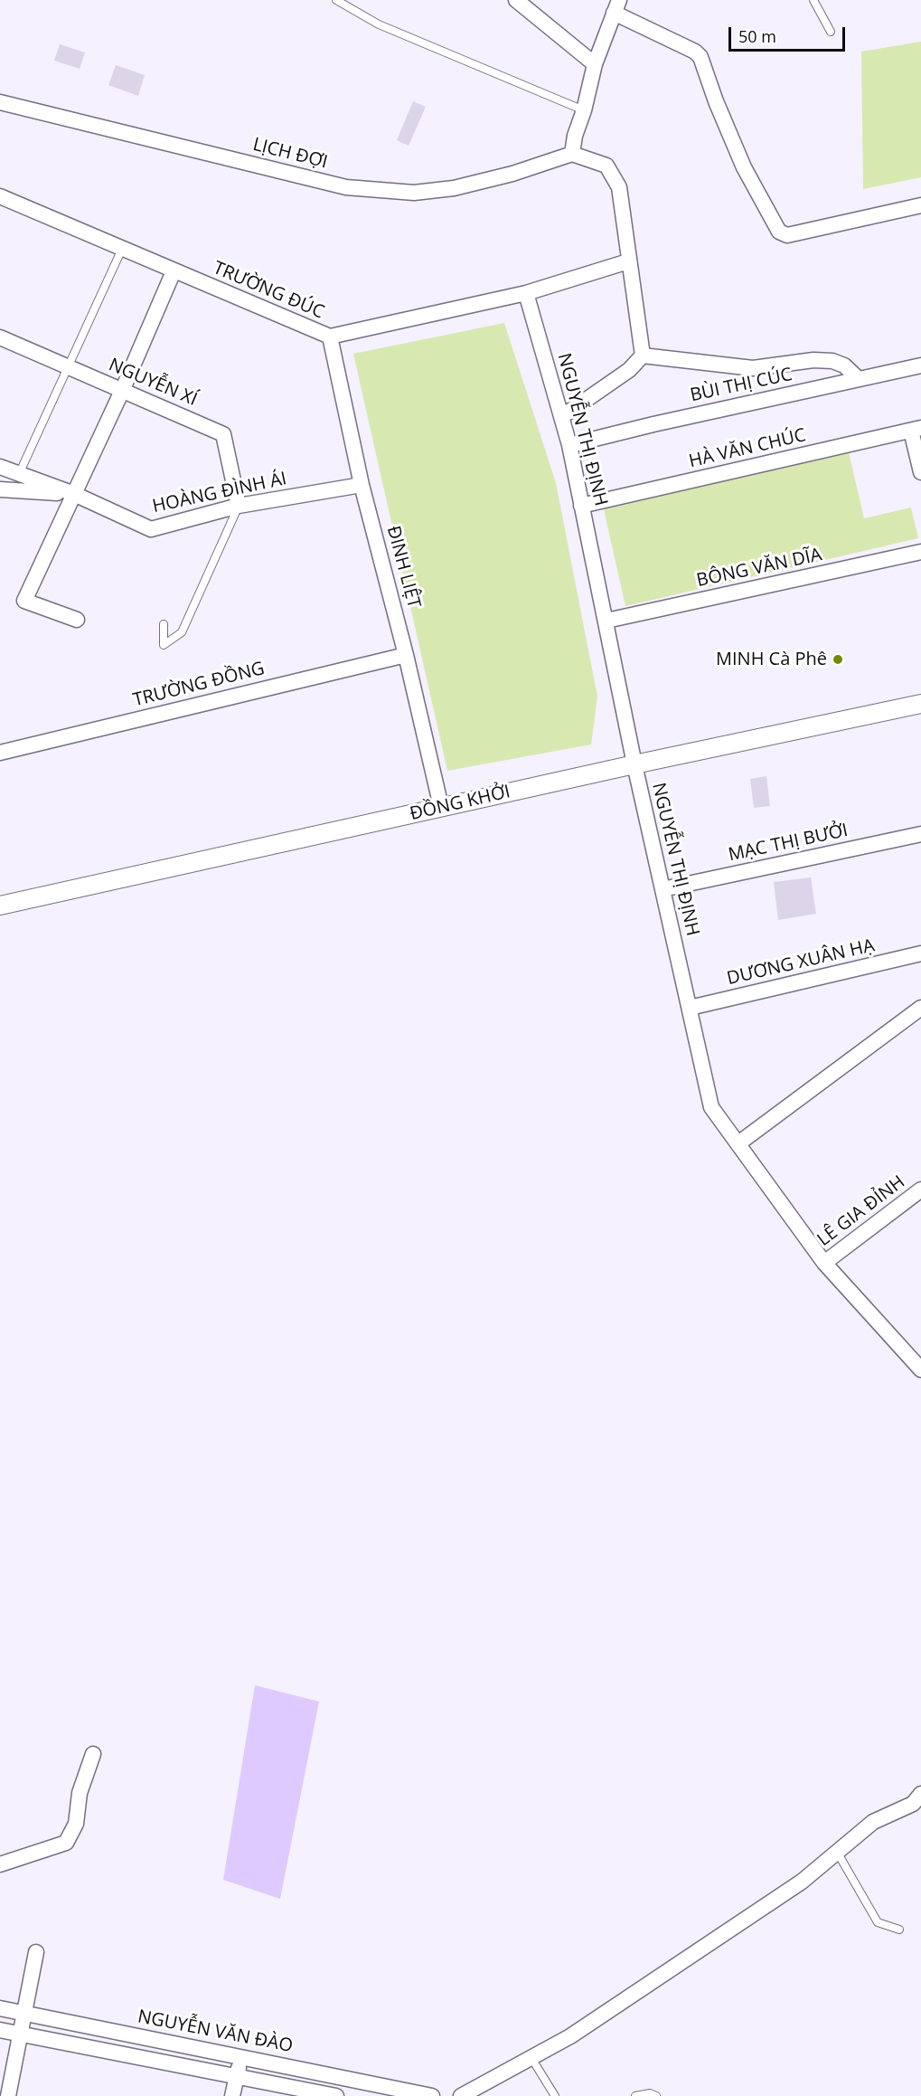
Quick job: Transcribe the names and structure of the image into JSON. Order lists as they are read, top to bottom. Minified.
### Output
{"streets":{"street":["LỊCH ĐỢI","TRƯỜNG ĐÚC","NGUYỄN XÍ","BÙI THỊ CÚC","NGUYỄN THỊ ĐỊNH","HÀ VĂN CHÚC","HOÀNG ĐÌNH ÁI","ĐINH LIỆT","BÔNG VĂN DĨA","TRƯỜNG ĐỒNG","ĐỒNG KHỞI","MẠC THỊ BƯỞI","DƯƠNG XUÂN HẠ","LÊ GIA ĐỈNH","NGUYỄN VĂN ĐÀO"]},"crossings":[["TRƯỜNG ĐÚC","NGUYỄN THỊ ĐỊNH"],["TRƯỜNG ĐÚC","ĐINH LIỆT"],["NGUYỄN XÍ","HOÀNG ĐÌNH ÁI"],["BÙI THỊ CÚC","NGUYỄN THỊ ĐỊNH"],["NGUYỄN THỊ ĐỊNH","HÀ VĂN CHÚC"],["NGUYỄN THỊ ĐỊNH","BÔNG VĂN DĨA"],["NGUYỄN THỊ ĐỊNH","ĐỒNG KHỞI"],["NGUYỄN THỊ ĐỊNH","MẠC THỊ BƯỞI"],["NGUYỄN THỊ ĐỊNH","DƯƠNG XUÂN HẠ"],["NGUYỄN THỊ ĐỊNH","LÊ GIA ĐỈNH"],["HOÀNG ĐÌNH ÁI","ĐINH LIỆT"],["ĐINH LIỆT","TRƯỜNG ĐỒNG"],["ĐINH LIỆT","ĐỒNG KHỞI"]],"places":["MINH Cà Phê"],"scale_bar":"50 m"}
